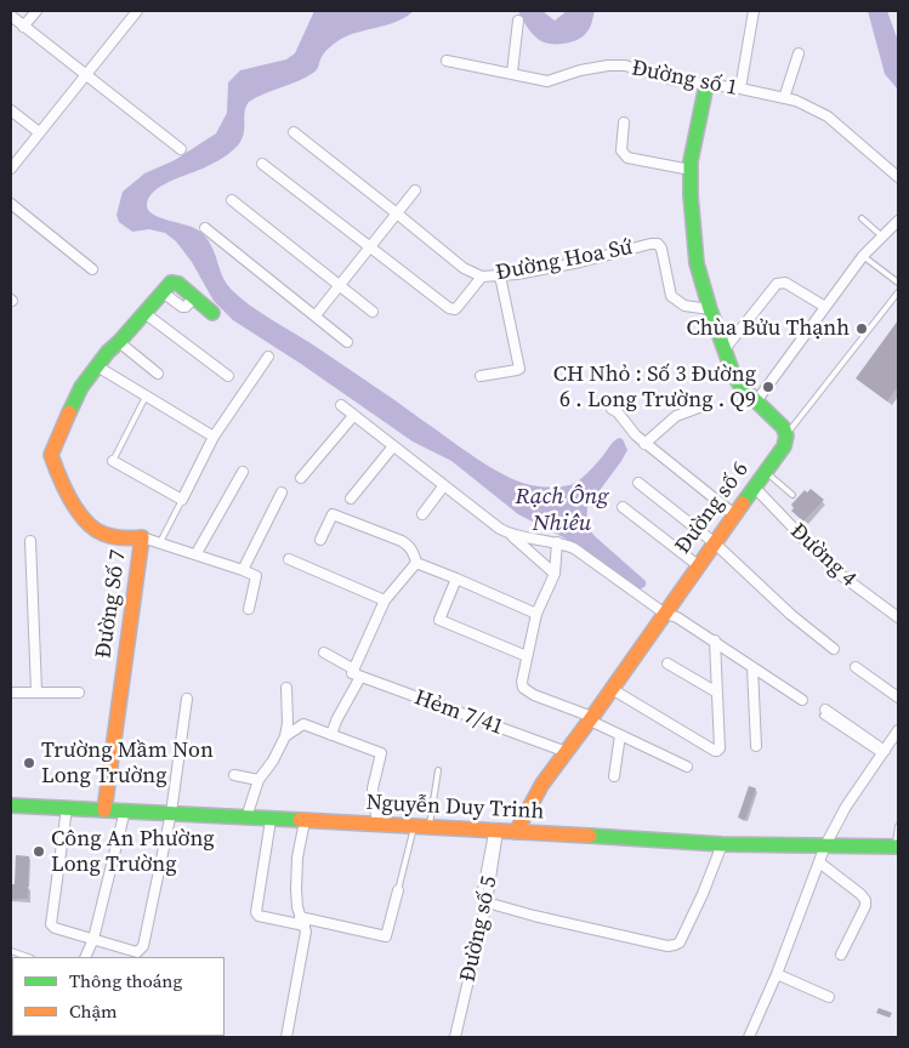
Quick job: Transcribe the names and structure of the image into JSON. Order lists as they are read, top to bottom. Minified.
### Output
{"streets":{"street":["Đường số 1","Đường Hoa Sứ","Đường số 6","Đường 4","Đường Số 7","Hẻm 7/41","Nguyễn Duy Trinh","Đường số 5"]},"crossings":[["Đường số 6","Đường 4"],["Đường số 6","Hẻm 7/41"],["Đường số 6","Nguyễn Duy Trinh"],["Đường Số 7","Nguyễn Duy Trinh"],["Nguyễn Duy Trinh","Đường số 5"]],"water":["Rạch Ông Nhiêu"],"places":["Chùa Bửu Thạnh","CH Nhỏ : Số 3 Đường 6 . Long Trường . Q9","Trường Mầm Non Long Trường","Công An Phường Long Trường"],"legend":["Thông thoáng","Chậm"]}
